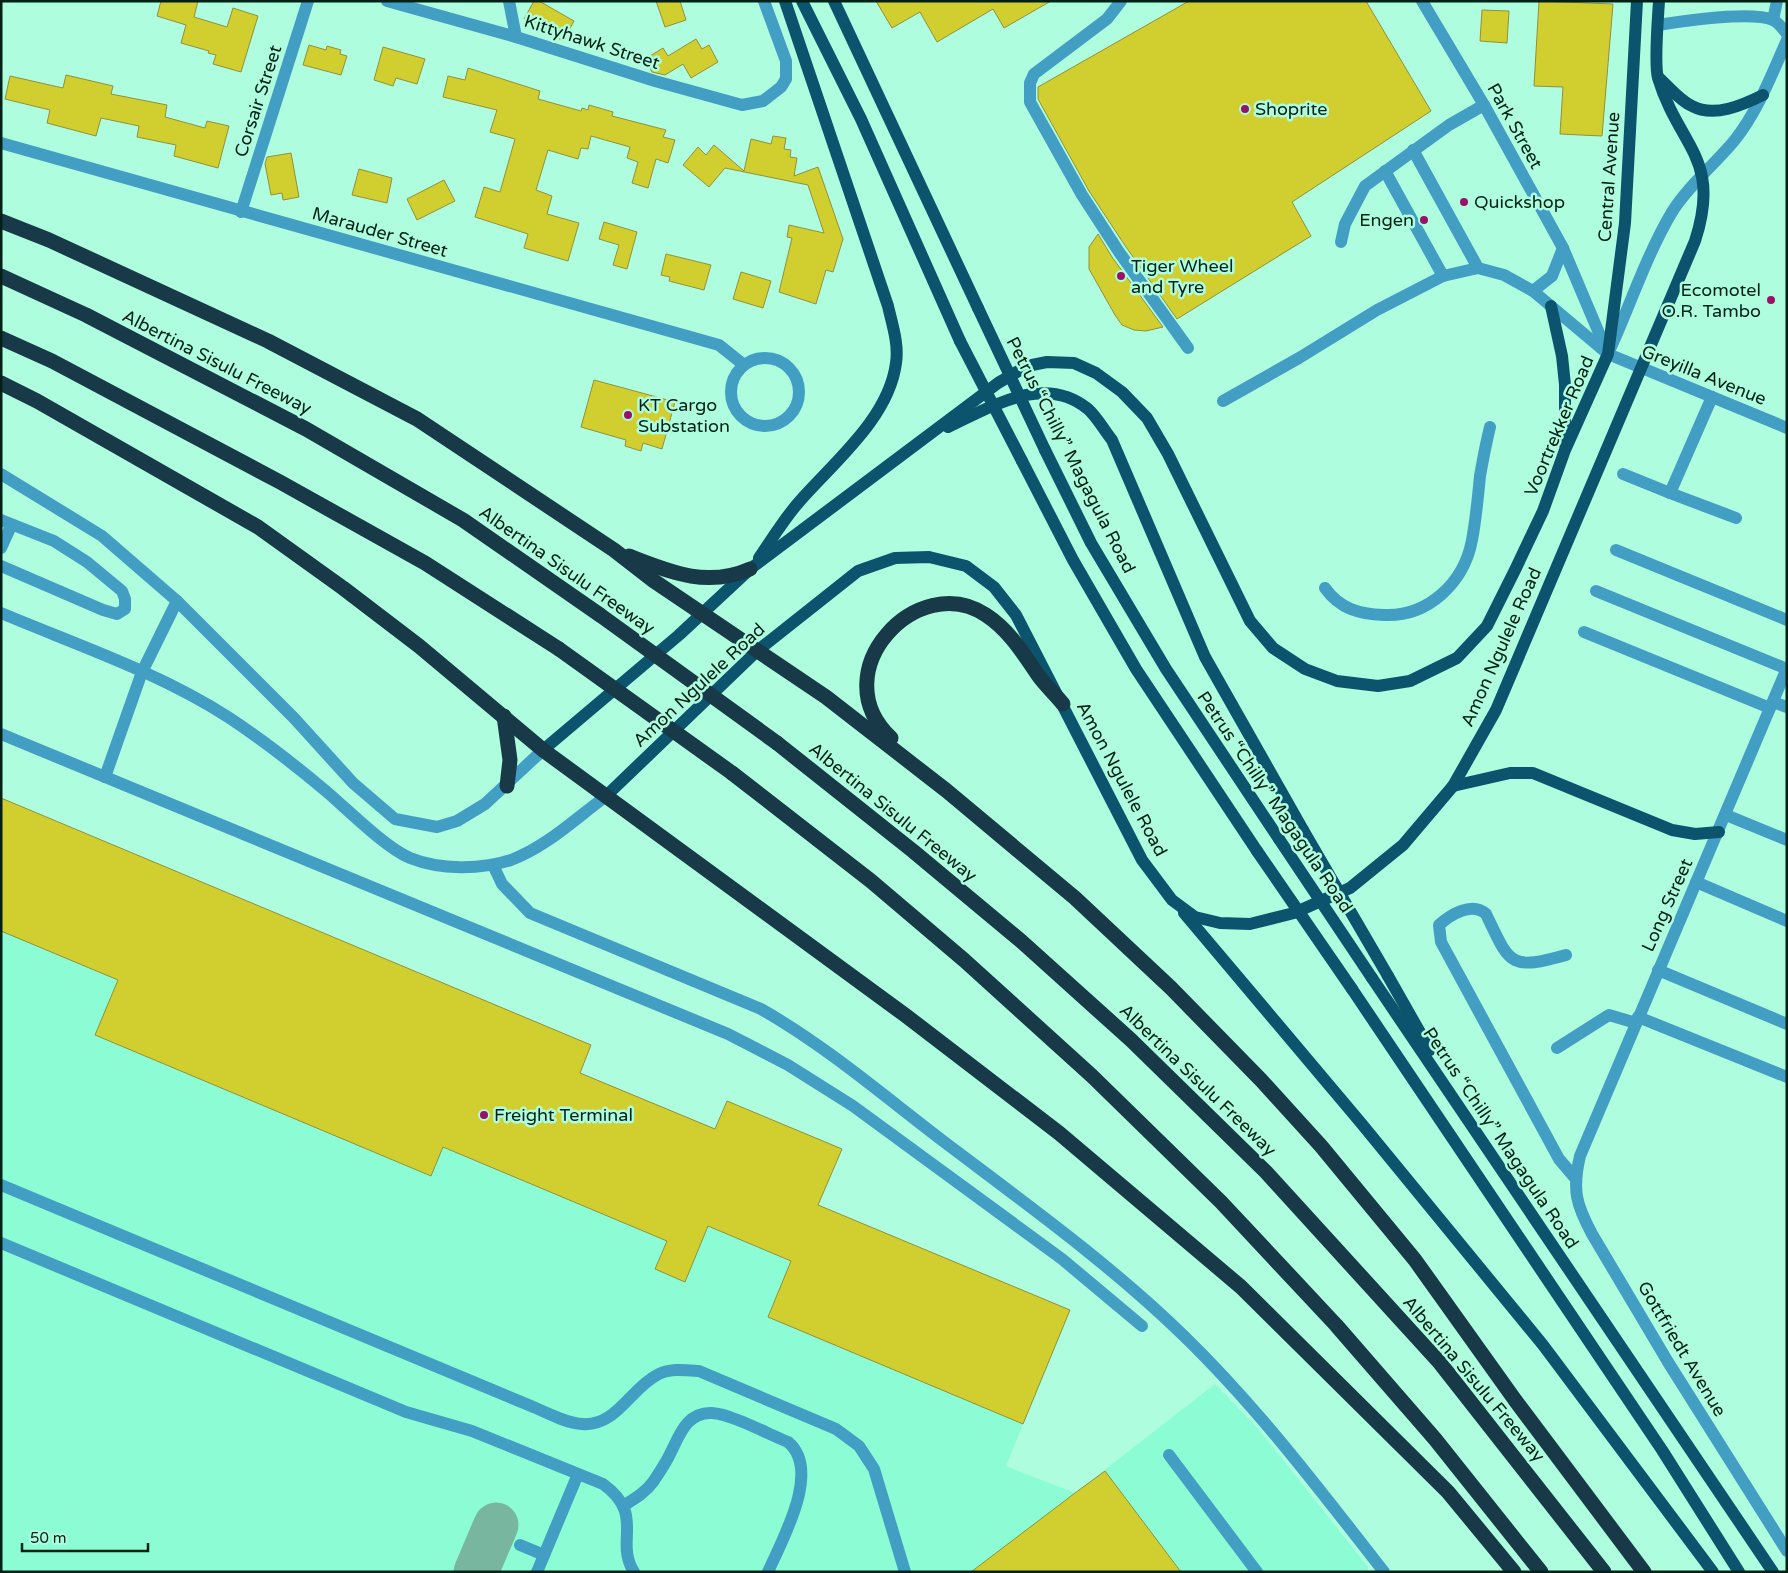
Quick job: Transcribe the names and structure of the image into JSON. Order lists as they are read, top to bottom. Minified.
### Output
{"streets":{"highway":["Albertina Sisulu Freeway"],"main road":["Central Avenue","Voortrekker Road","Petrus “Chilly” Magagula Road","Amon Ngulele Road"],"street":["Kittyhawk Street","Corsair Street","Park Street","Marauder Street","Greyilla Avenue","Long Street","Gottfriedt Avenue"]},"crossings":[["Corsair Street","Marauder Street"],["Park Street","Central Avenue"],["Park Street","Greyilla Avenue"],["Park Street","Voortrekker Road"],["Central Avenue","Greyilla Avenue"],["Central Avenue","Voortrekker Road"],["Greyilla Avenue","Voortrekker Road"],["Greyilla Avenue","Amon Ngulele Road"],["Voortrekker Road","Amon Ngulele Road"],["Long Street","Gottfriedt Avenue"]],"places":["Shoprite","Quickshop","Engen","Tiger Wheel and Tyre","Ecomotel O.R. Tambo","KT Cargo Substation","Freight Terminal"],"scale_bar":"50 m"}
